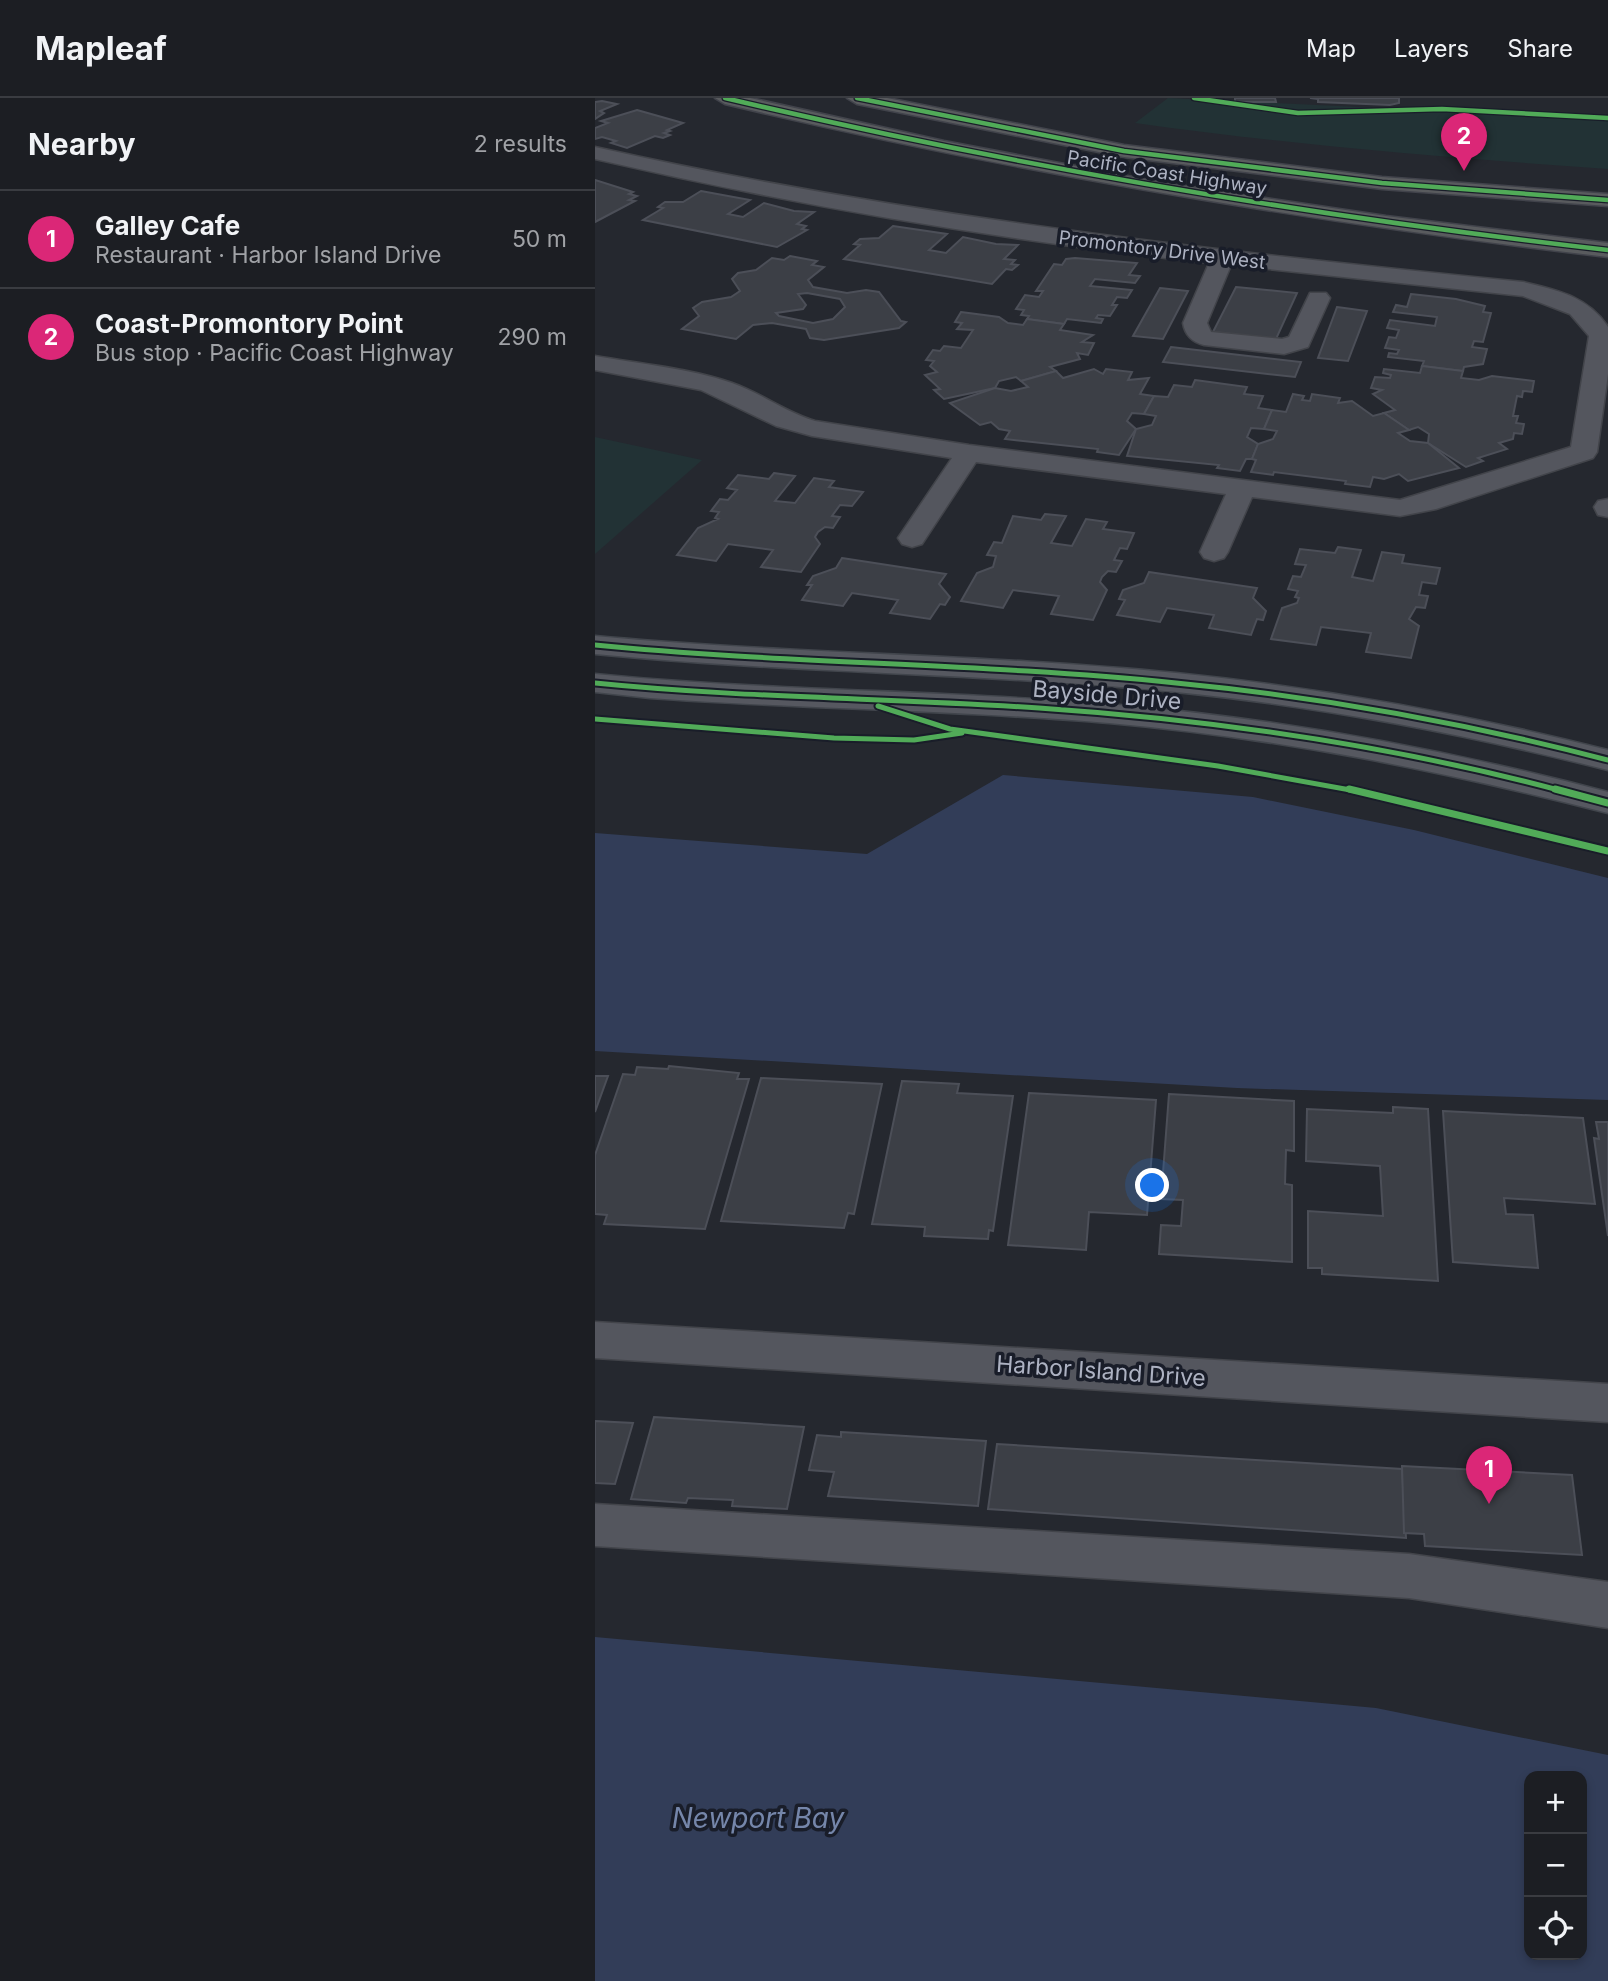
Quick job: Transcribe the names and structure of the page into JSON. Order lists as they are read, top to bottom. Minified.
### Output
{"streets":{"highway":["Pacific Coast Highway"],"main road":["Bayside Drive"],"street":["Promontory Drive West","Harbor Island Drive"]},"water":["Newport Bay"],"page":{"header":"Mapleaf","nav":["Map","Layers","Share"],"heading":["Nearby","2 results"],"pins":["2","1"],"list":[{"mark":"1","name":"Galley Cafe","note":"Restaurant · Harbor Island Drive","value":"50 m"},{"mark":"2","name":"Coast-Promontory Point","note":"Bus stop · Pacific Coast Highway","value":"290 m"}],"map_buttons":["+","−"]}}
